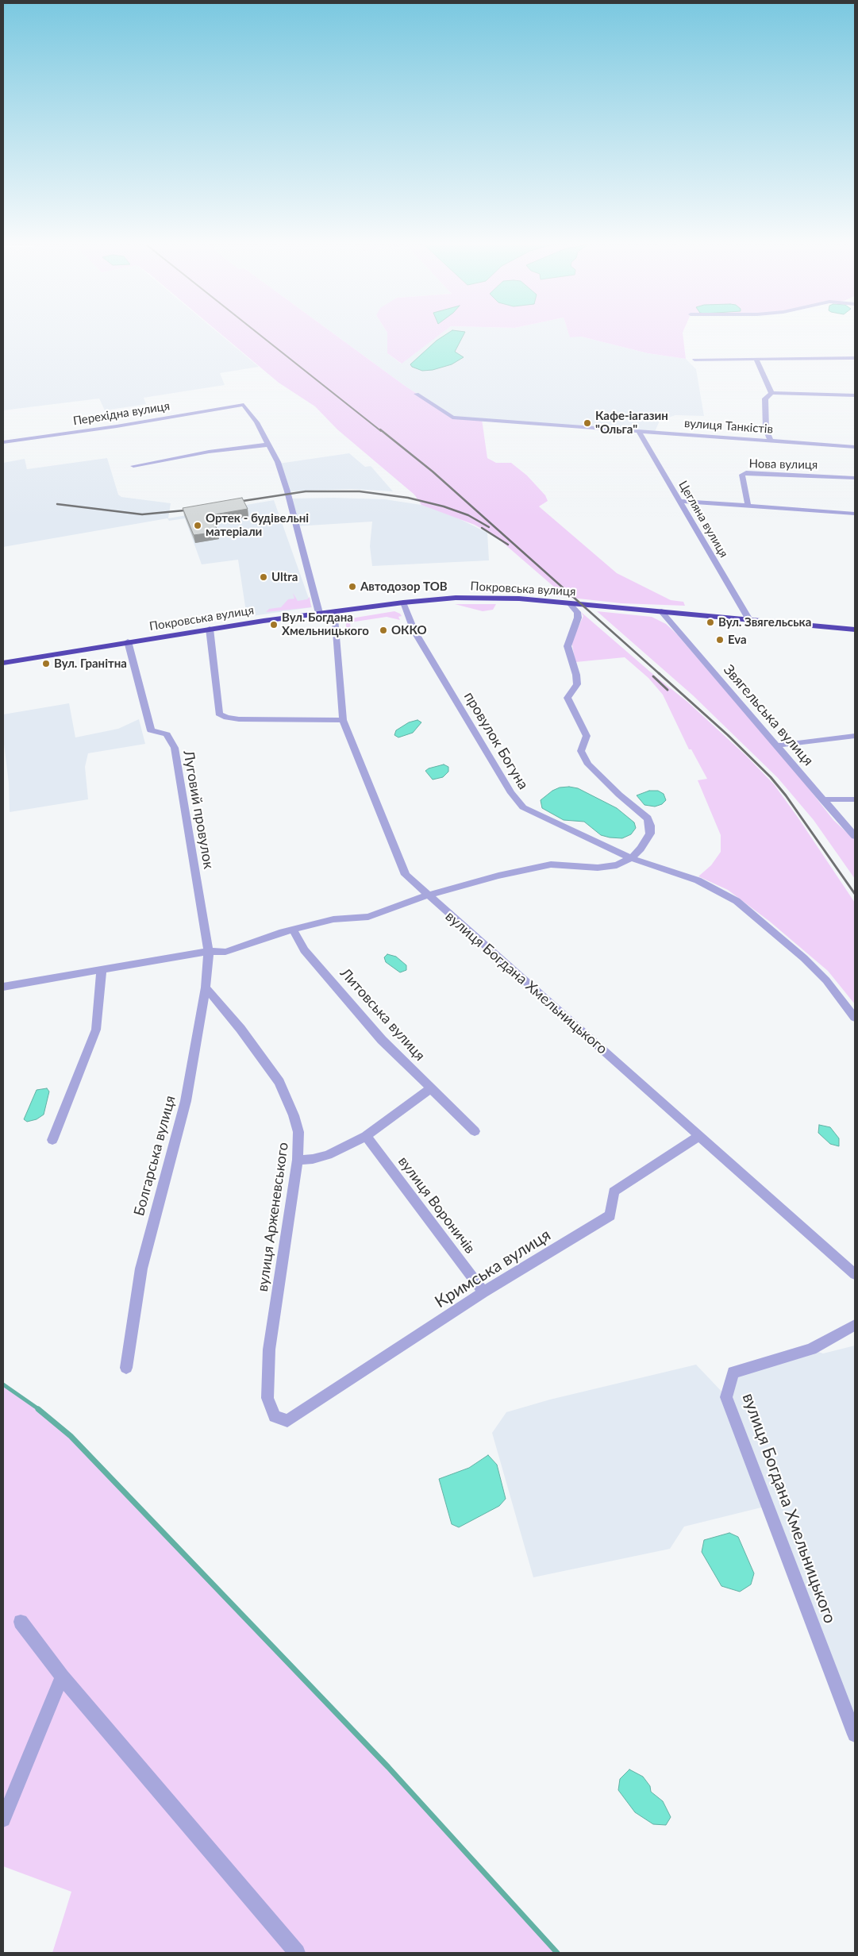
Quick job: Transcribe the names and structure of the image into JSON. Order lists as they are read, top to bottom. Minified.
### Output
{"streets":{"highway":["Покровська вулиця"],"street":["Перехідна вулиця","вулиця Танкістів","Нова вулиця","Цегляна вулиця","Звягельська вулиця","провулок Богуна","Луговий провулок","вулиця Богдана Хмельницького","Литовська вулиця","Болгарська вулиця","вулиця Вороничів","вулиця Арженевського","Кримська вулиця"]},"crossings":[["вулиця Танкістів","Цегляна вулиця"],["Цегляна вулиця","Покровська вулиця"],["Покровська вулиця","Звягельська вулиця"],["Покровська вулиця","провулок Богуна"],["Покровська вулиця","Луговий провулок"],["Покровська вулиця","вулиця Богдана Хмельницького"],["Луговий провулок","Болгарська вулиця"],["вулиця Богдана Хмельницького","Кримська вулиця"],["Болгарська вулиця","вулиця Арженевського"],["вулиця Вороничів","Кримська вулиця"],["вулиця Арженевського","Кримська вулиця"]],"places":["Кафе-іагазин \"Ольга\"","Ортек - будівельні матеріали","Ultra","Автодозор ТОВ","Вул. Звягельська","Вул. Богдана Хмельницького","ОККО","Eva","Вул. Гранітна"]}
